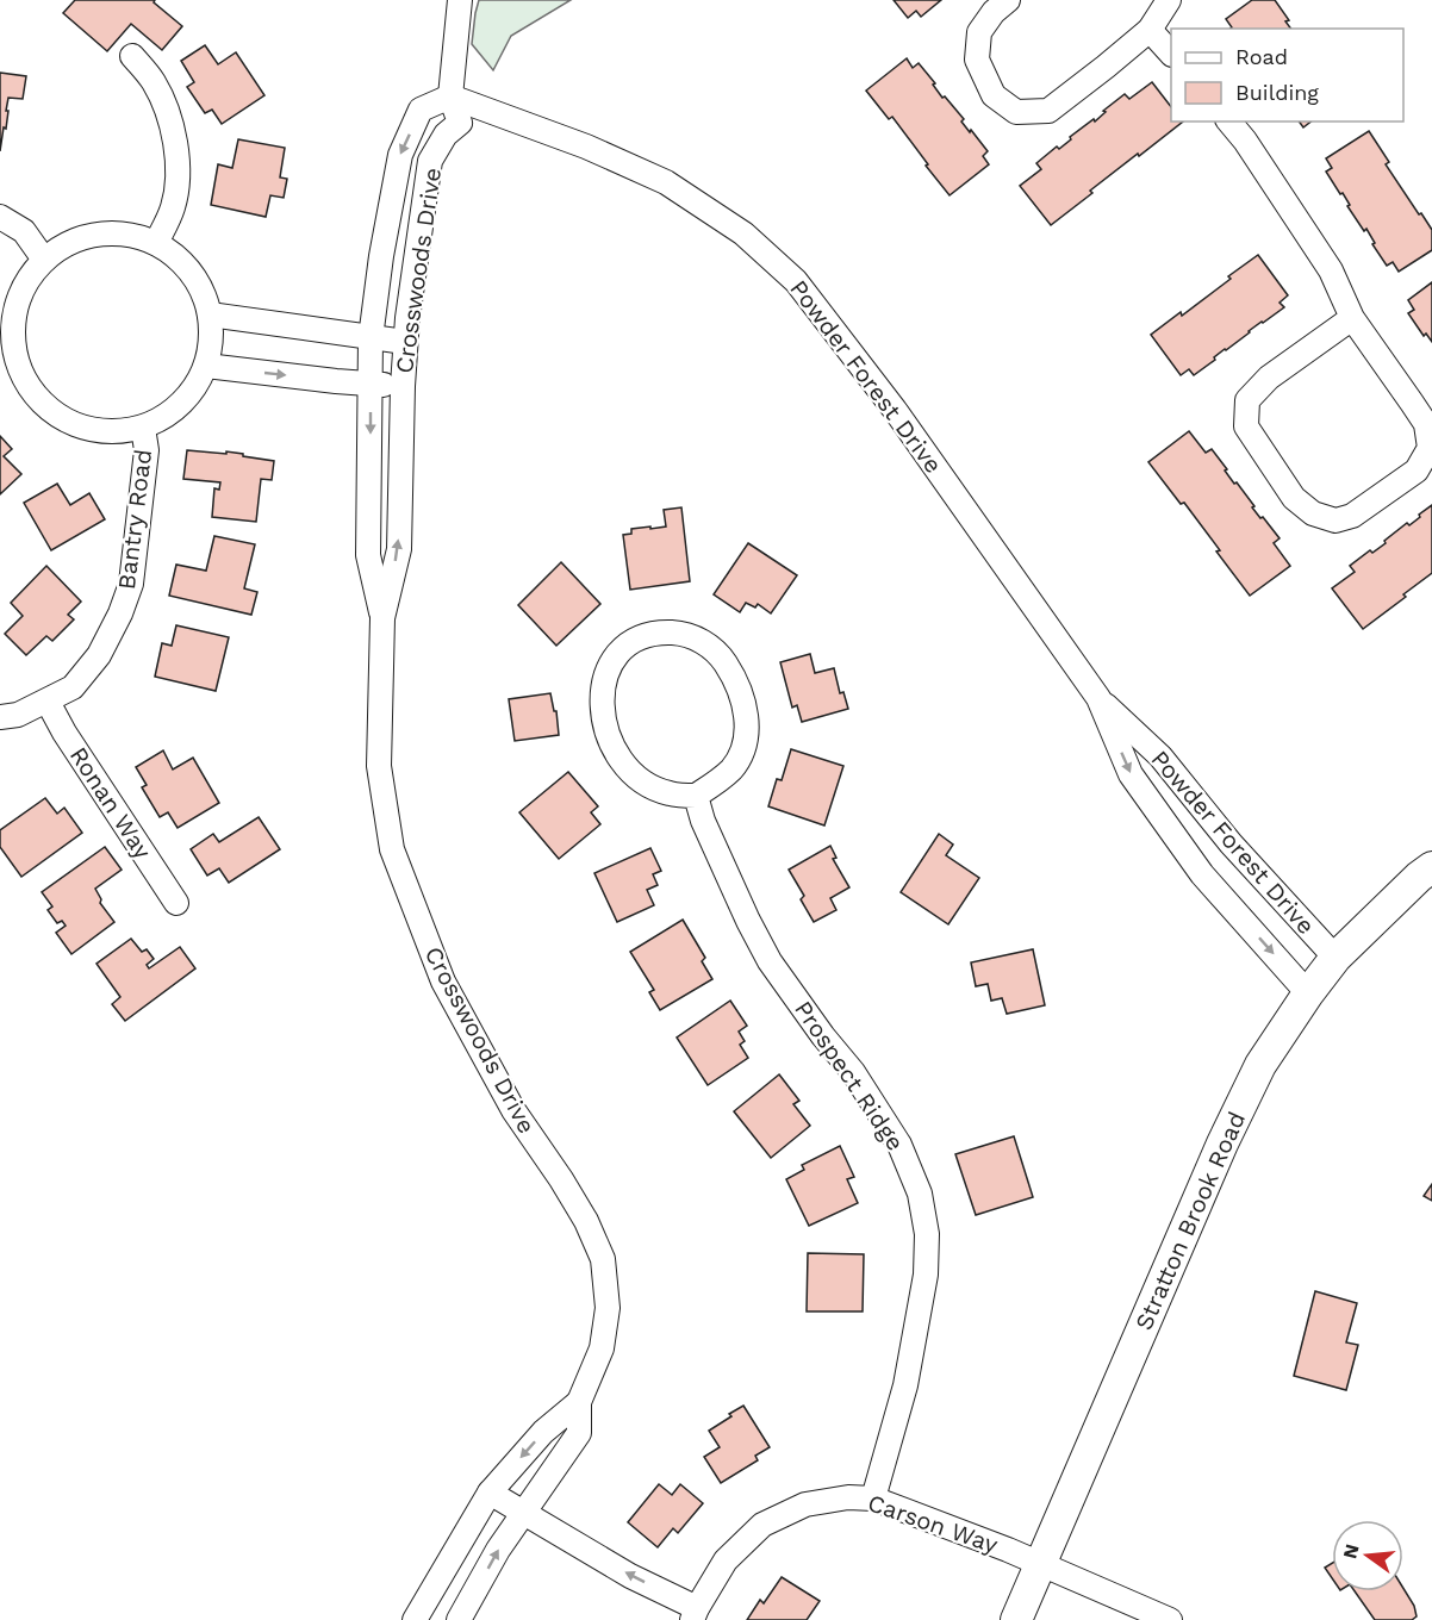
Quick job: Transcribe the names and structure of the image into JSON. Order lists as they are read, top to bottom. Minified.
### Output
{"streets":{"street":["Crosswoods Drive","Powder Forest Drive","Bantry Road","Ronan Way","Prospect Ridge","Stratton Brook Road","Carson Way"]},"crossings":[["Crosswoods Drive","Powder Forest Drive"],["Crosswoods Drive","Carson Way"],["Powder Forest Drive","Stratton Brook Road"],["Bantry Road","Ronan Way"],["Prospect Ridge","Carson Way"],["Stratton Brook Road","Carson Way"]],"legend":["Road","Building"],"north":"left"}
